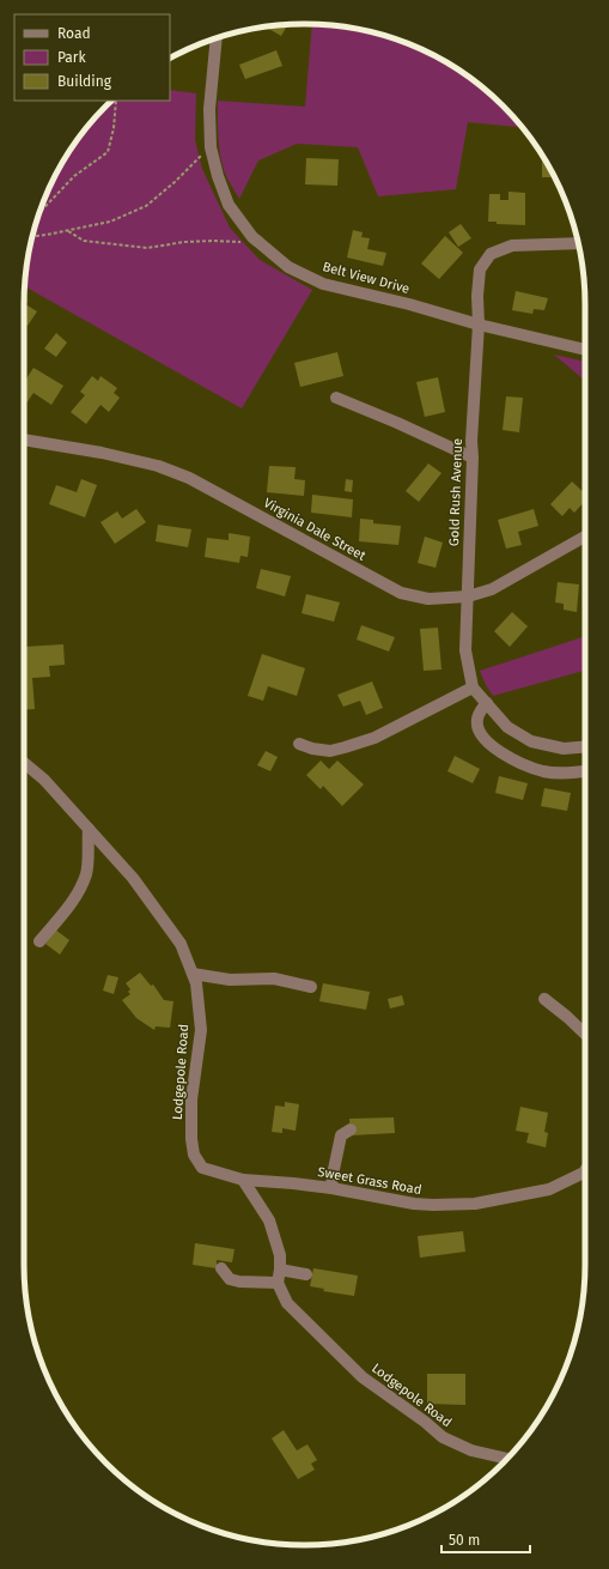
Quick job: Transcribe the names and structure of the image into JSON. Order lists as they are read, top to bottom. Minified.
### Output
{"streets":{"street":["Belt View Drive","Gold Rush Avenue","Virginia Dale Street","Lodgepole Road","Sweet Grass Road"]},"crossings":[["Belt View Drive","Gold Rush Avenue"],["Gold Rush Avenue","Virginia Dale Street"],["Lodgepole Road","Sweet Grass Road"]],"legend":["Road","Park","Building"],"scale_bar":"50 m"}
